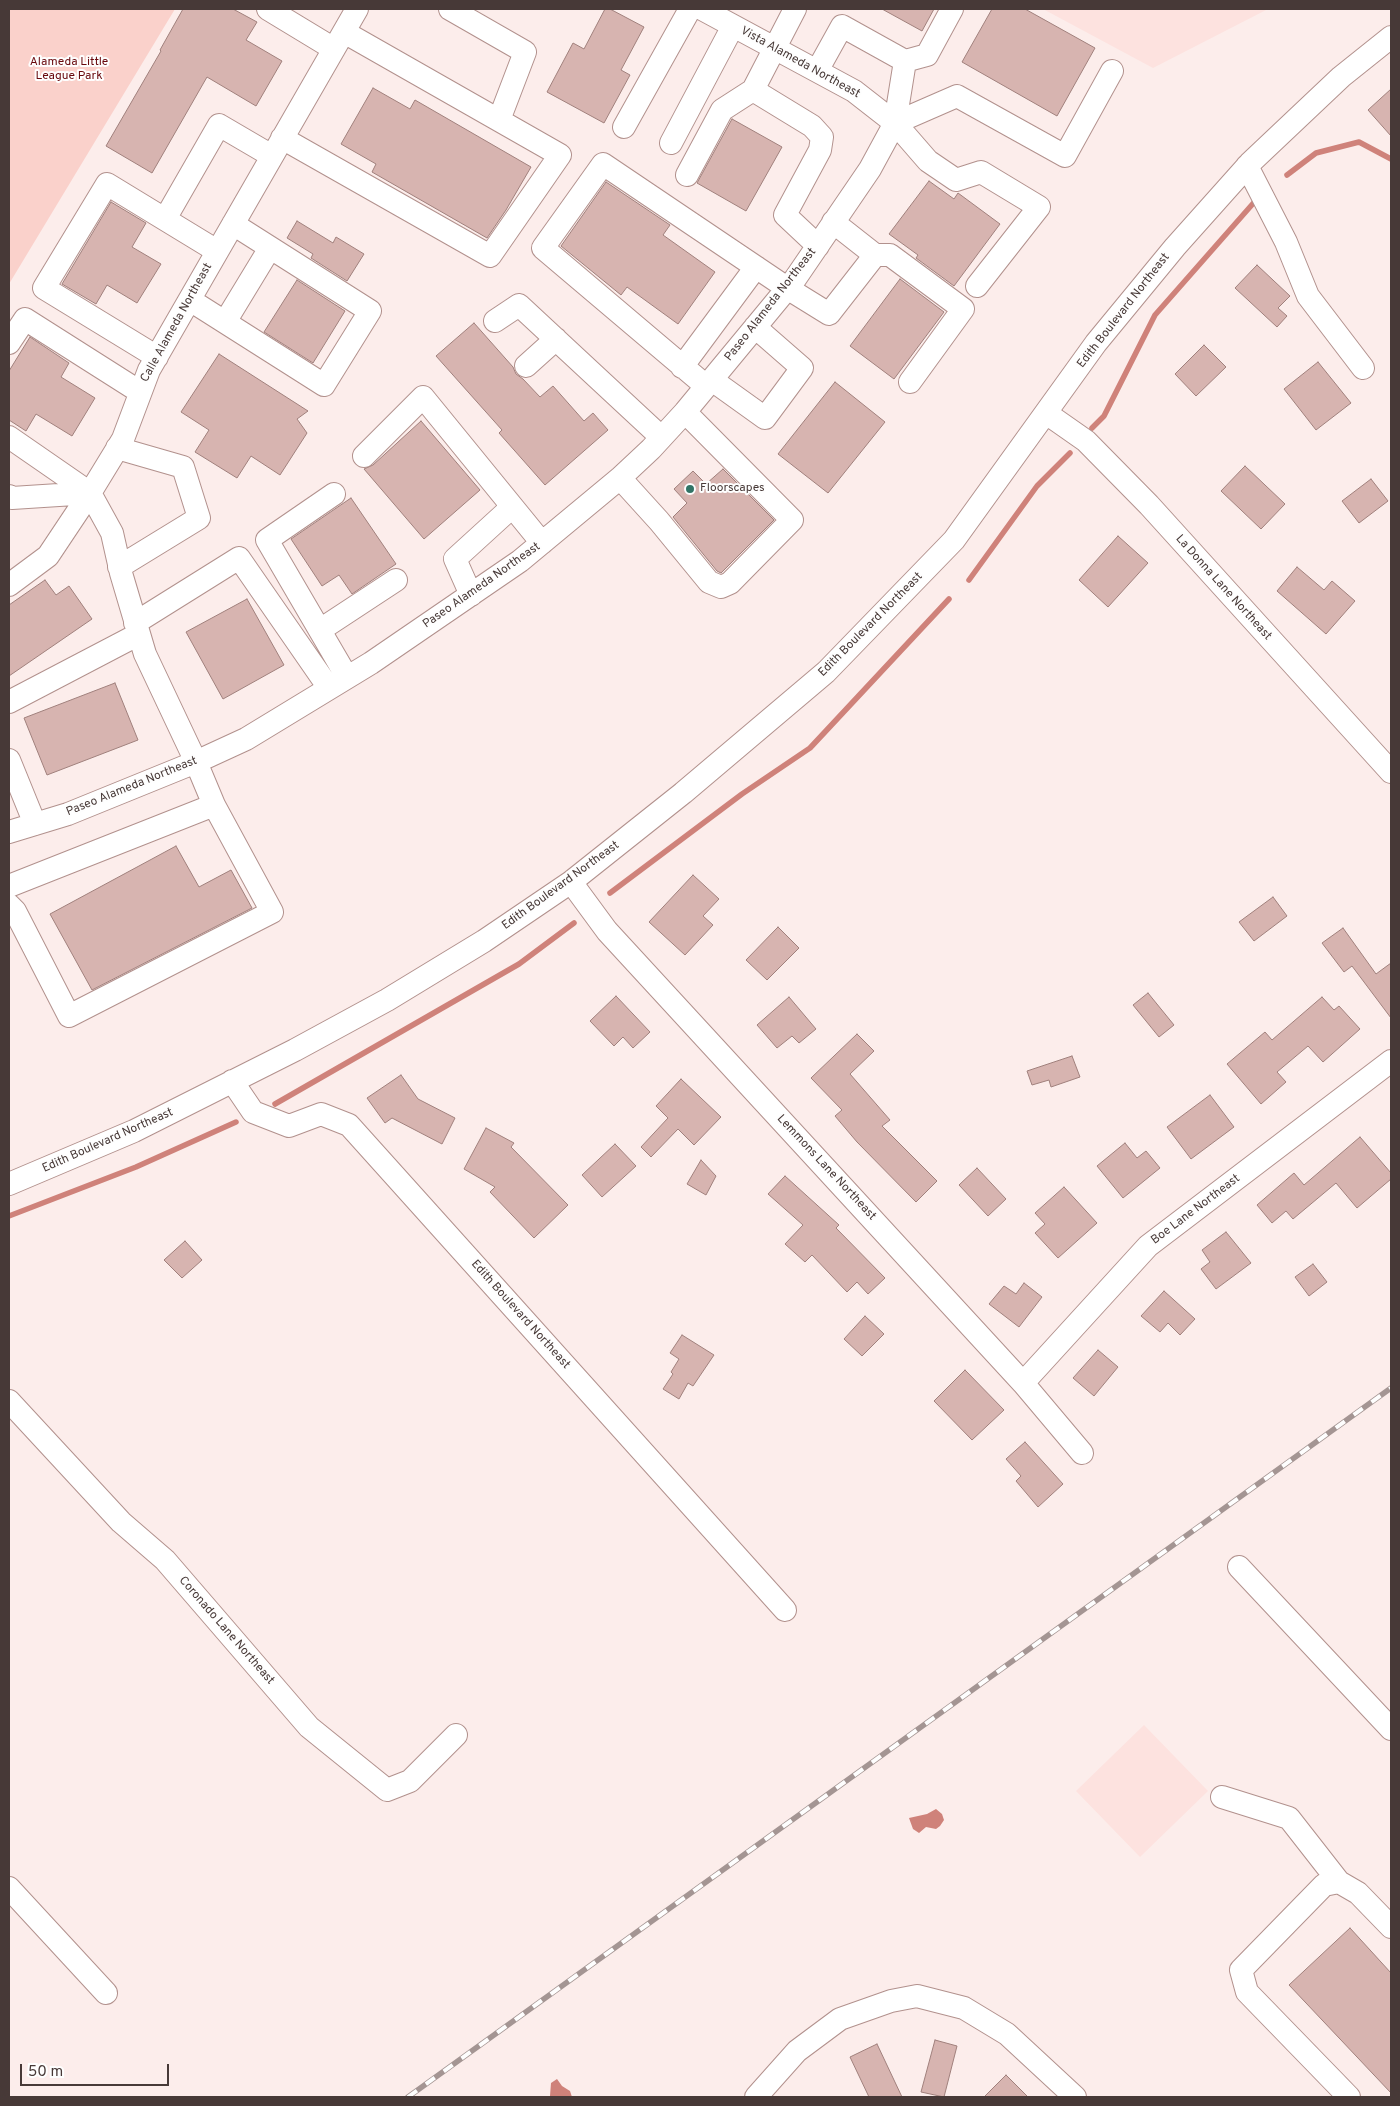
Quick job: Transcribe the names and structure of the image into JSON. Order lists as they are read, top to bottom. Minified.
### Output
{"streets":{"street":["Vista Alameda Northeast","Paseo Alameda Northeast","Edith Boulevard Northeast","Calle Alameda Northeast","La Donna Lane Northeast","Lemmons Lane Northeast","Boe Lane Northeast","Coronado Lane Northeast"]},"crossings":[["Vista Alameda Northeast","Paseo Alameda Northeast"],["Edith Boulevard Northeast","La Donna Lane Northeast"],["Edith Boulevard Northeast","Lemmons Lane Northeast"],["Lemmons Lane Northeast","Boe Lane Northeast"]],"parks":["Alameda Little League Park"],"places":["Floorscapes"],"scale_bar":"50 m"}
